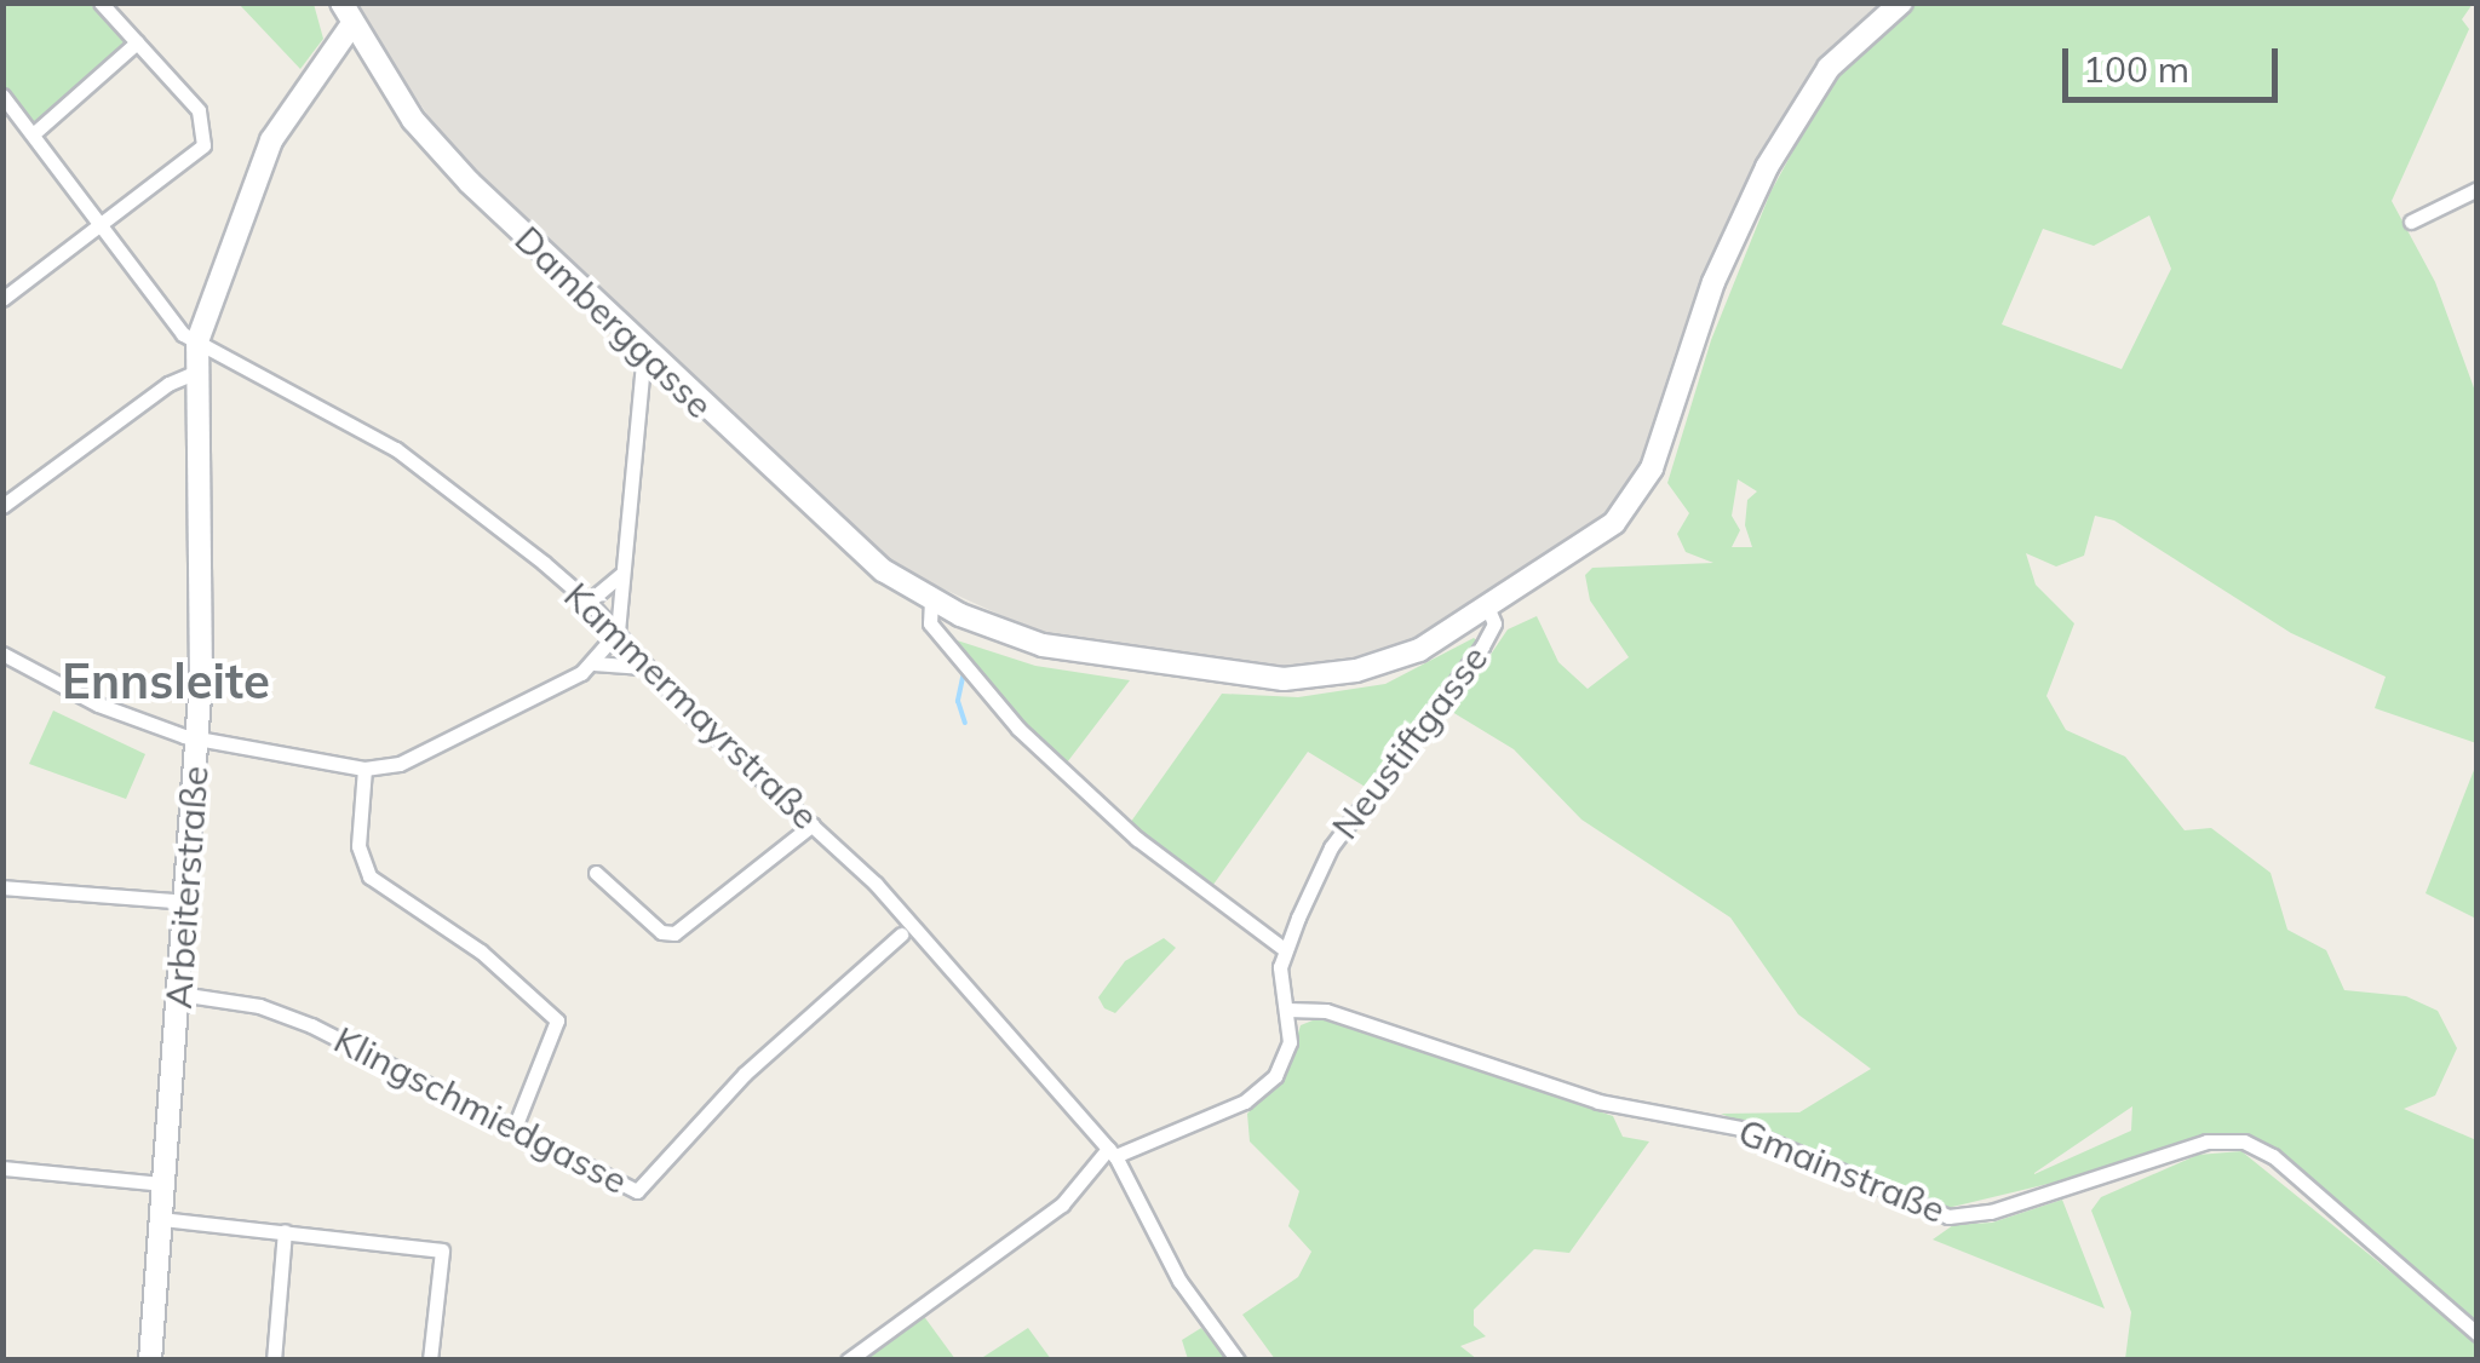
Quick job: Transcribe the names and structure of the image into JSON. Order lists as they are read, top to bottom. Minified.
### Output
{"streets":{"street":["Damberggasse","Kammermayrstraße","Neustiftgasse","Arbeiterstraße","Klingschmiedgasse","Gmainstraße"]},"crossings":[["Damberggasse","Neustiftgasse"],["Kammermayrstraße","Neustiftgasse"],["Kammermayrstraße","Arbeiterstraße"],["Neustiftgasse","Gmainstraße"],["Arbeiterstraße","Klingschmiedgasse"]],"districts":["Ennsleite"],"scale_bar":"100 m"}
